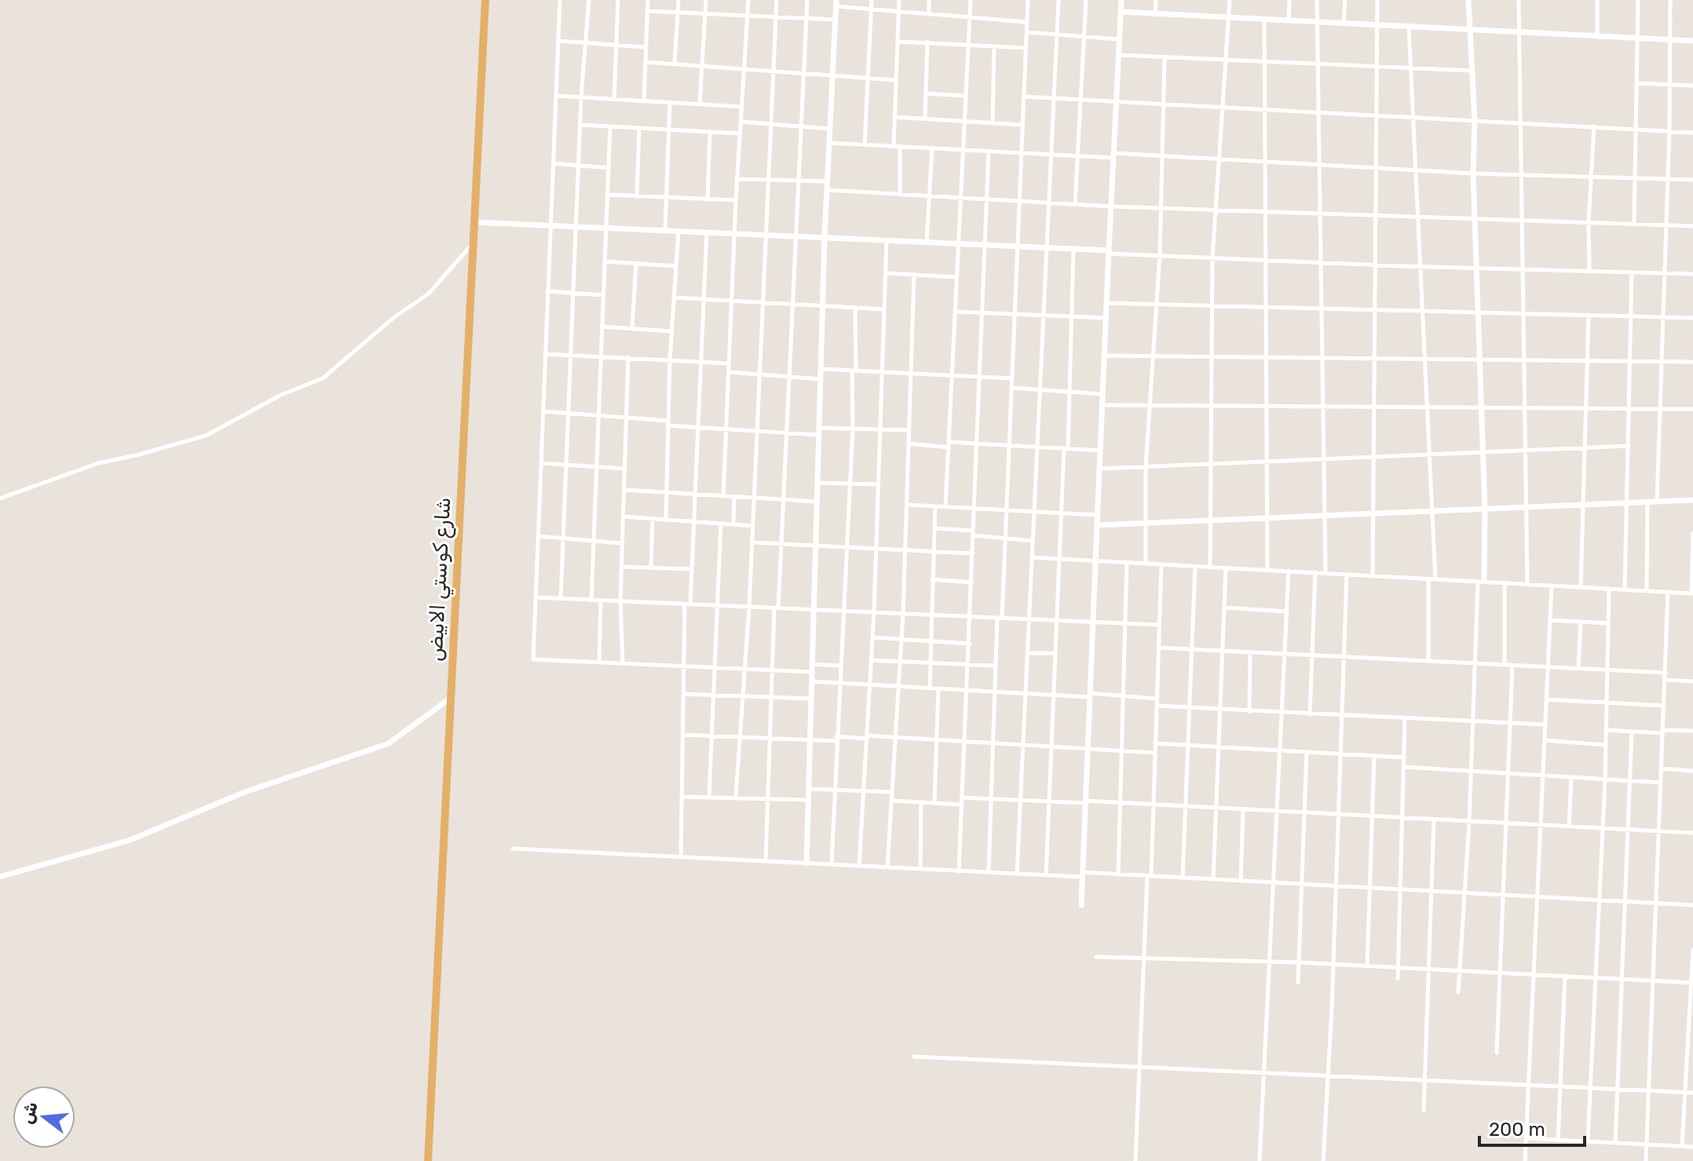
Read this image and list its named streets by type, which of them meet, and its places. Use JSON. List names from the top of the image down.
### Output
{
  "streets": {
    "highway": ["شارع كوستي الابيض"]
  },
  "scale_bar": "200 m",
  "north": "left"
}
